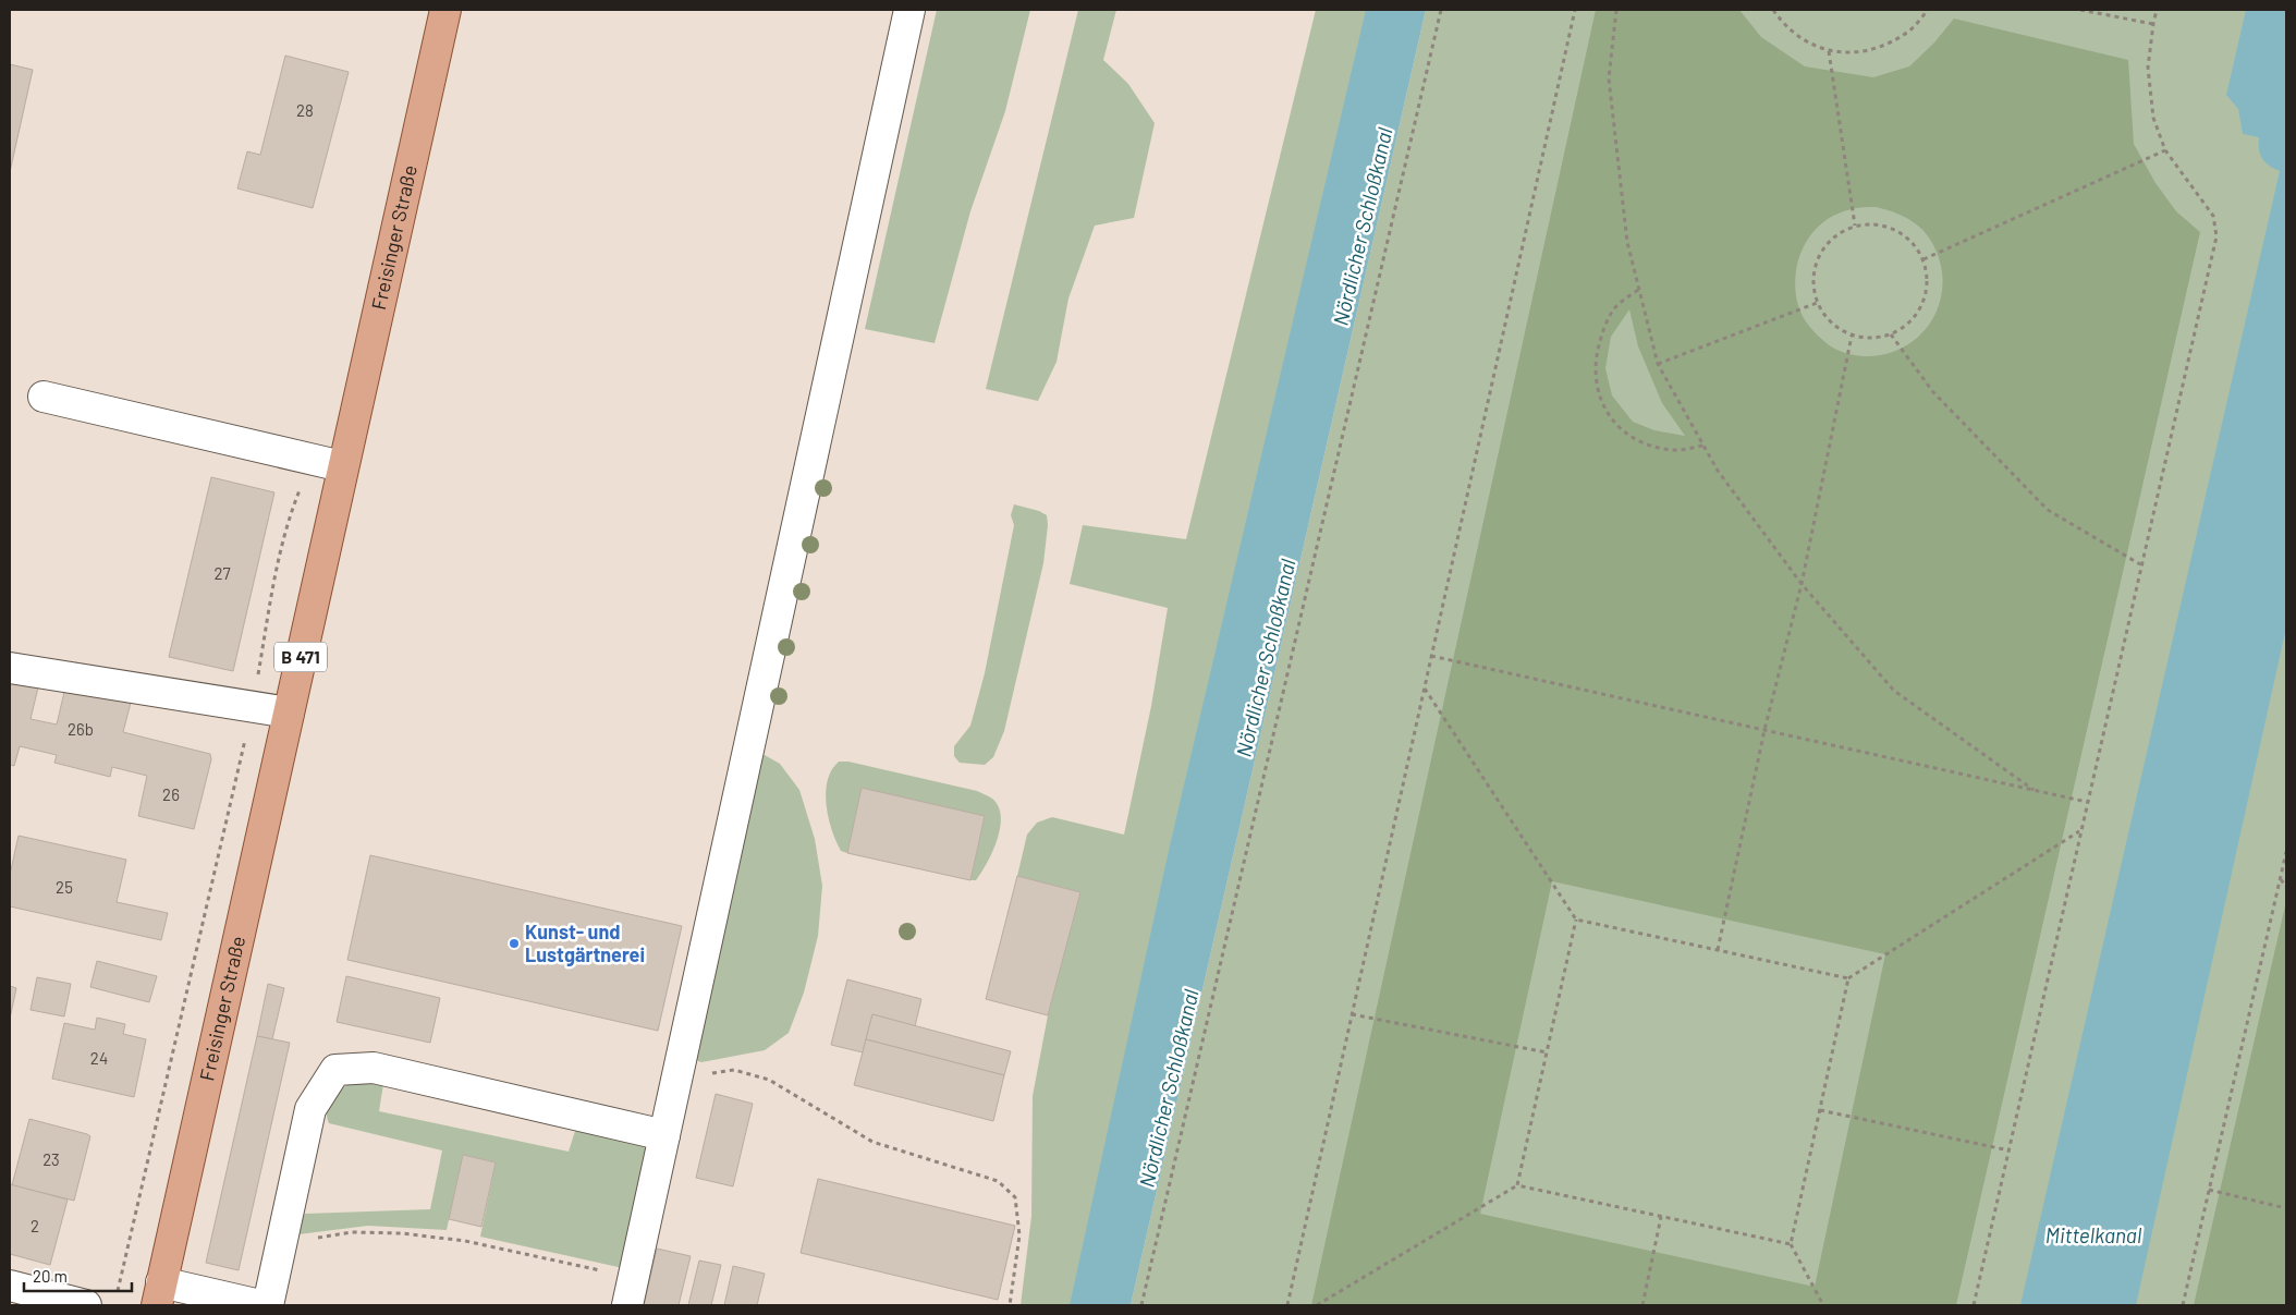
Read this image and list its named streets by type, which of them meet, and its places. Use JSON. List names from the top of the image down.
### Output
{
  "streets": {
    "main road": ["Freisinger Straße", "B 471"]
  },
  "water": ["Nördlicher Schloßkanal", "Mittelkanal"],
  "places": ["Kunst- und Lustgärtnerei"],
  "house_numbers": [
    "28",
    "27",
    "26b",
    "26",
    "25",
    "24",
    "23",
    "2"
  ],
  "scale_bar": "20 m"
}
